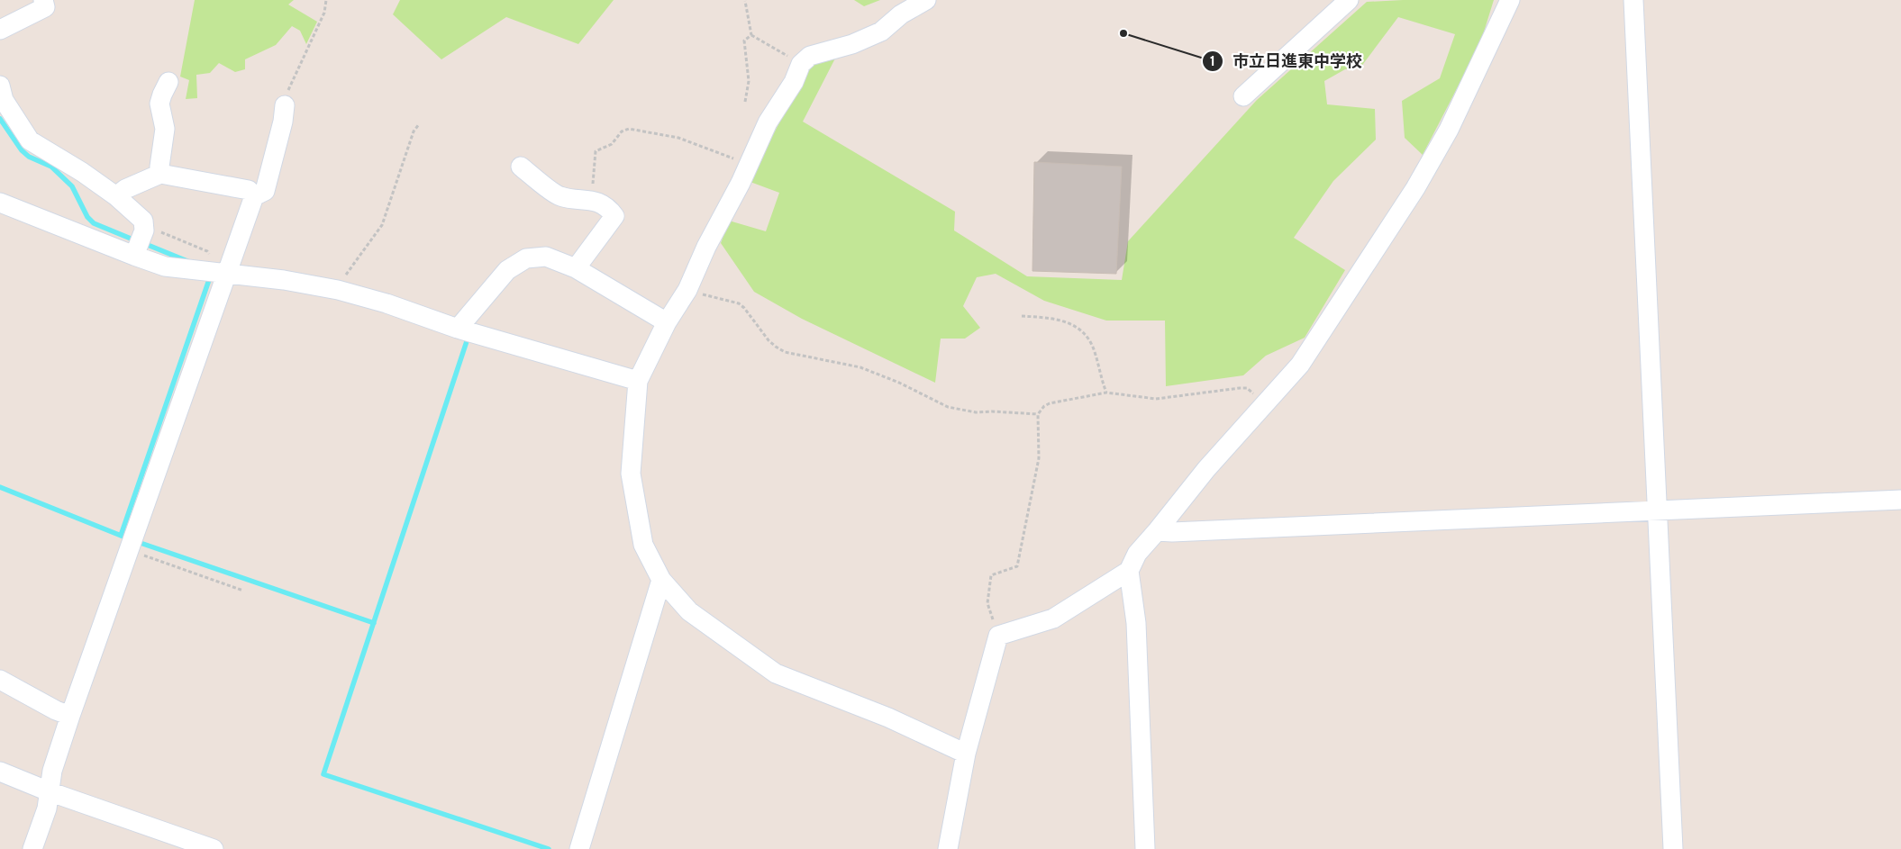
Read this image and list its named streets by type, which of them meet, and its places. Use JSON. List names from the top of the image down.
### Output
{
  "places": ["市立日進東中学校"]
}
